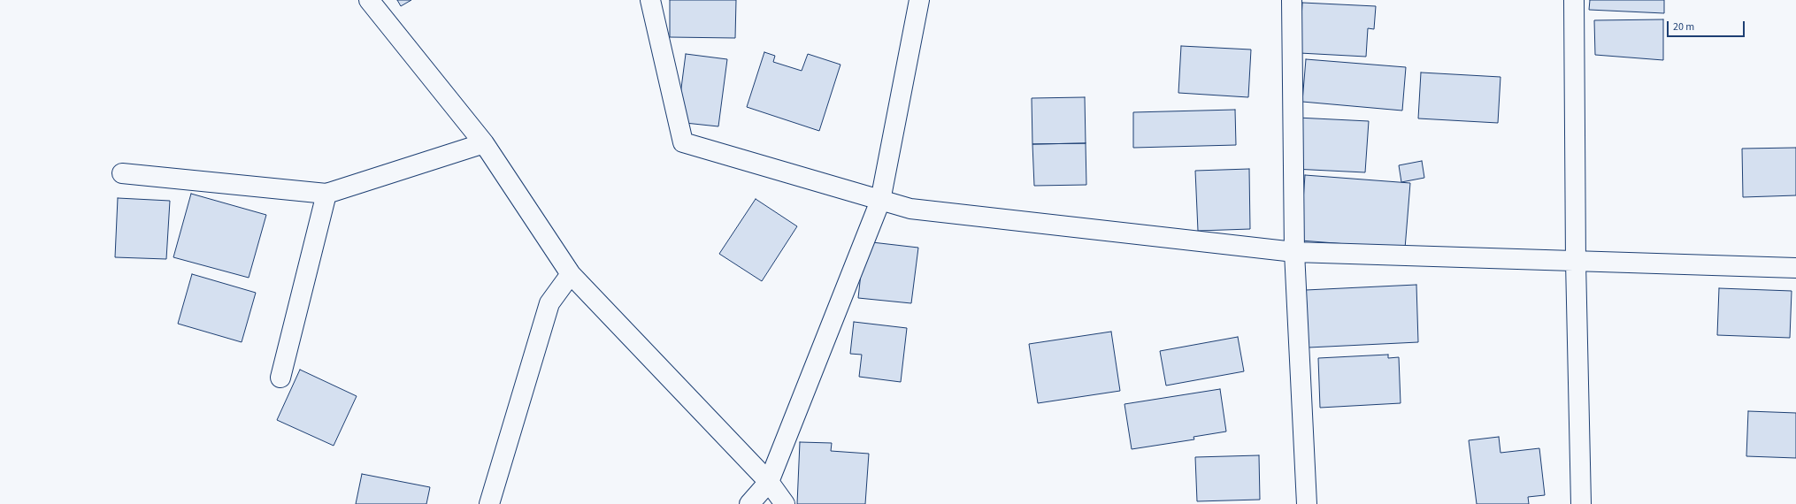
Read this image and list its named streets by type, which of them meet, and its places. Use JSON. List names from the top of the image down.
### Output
{
  "scale_bar": "20 m"
}
